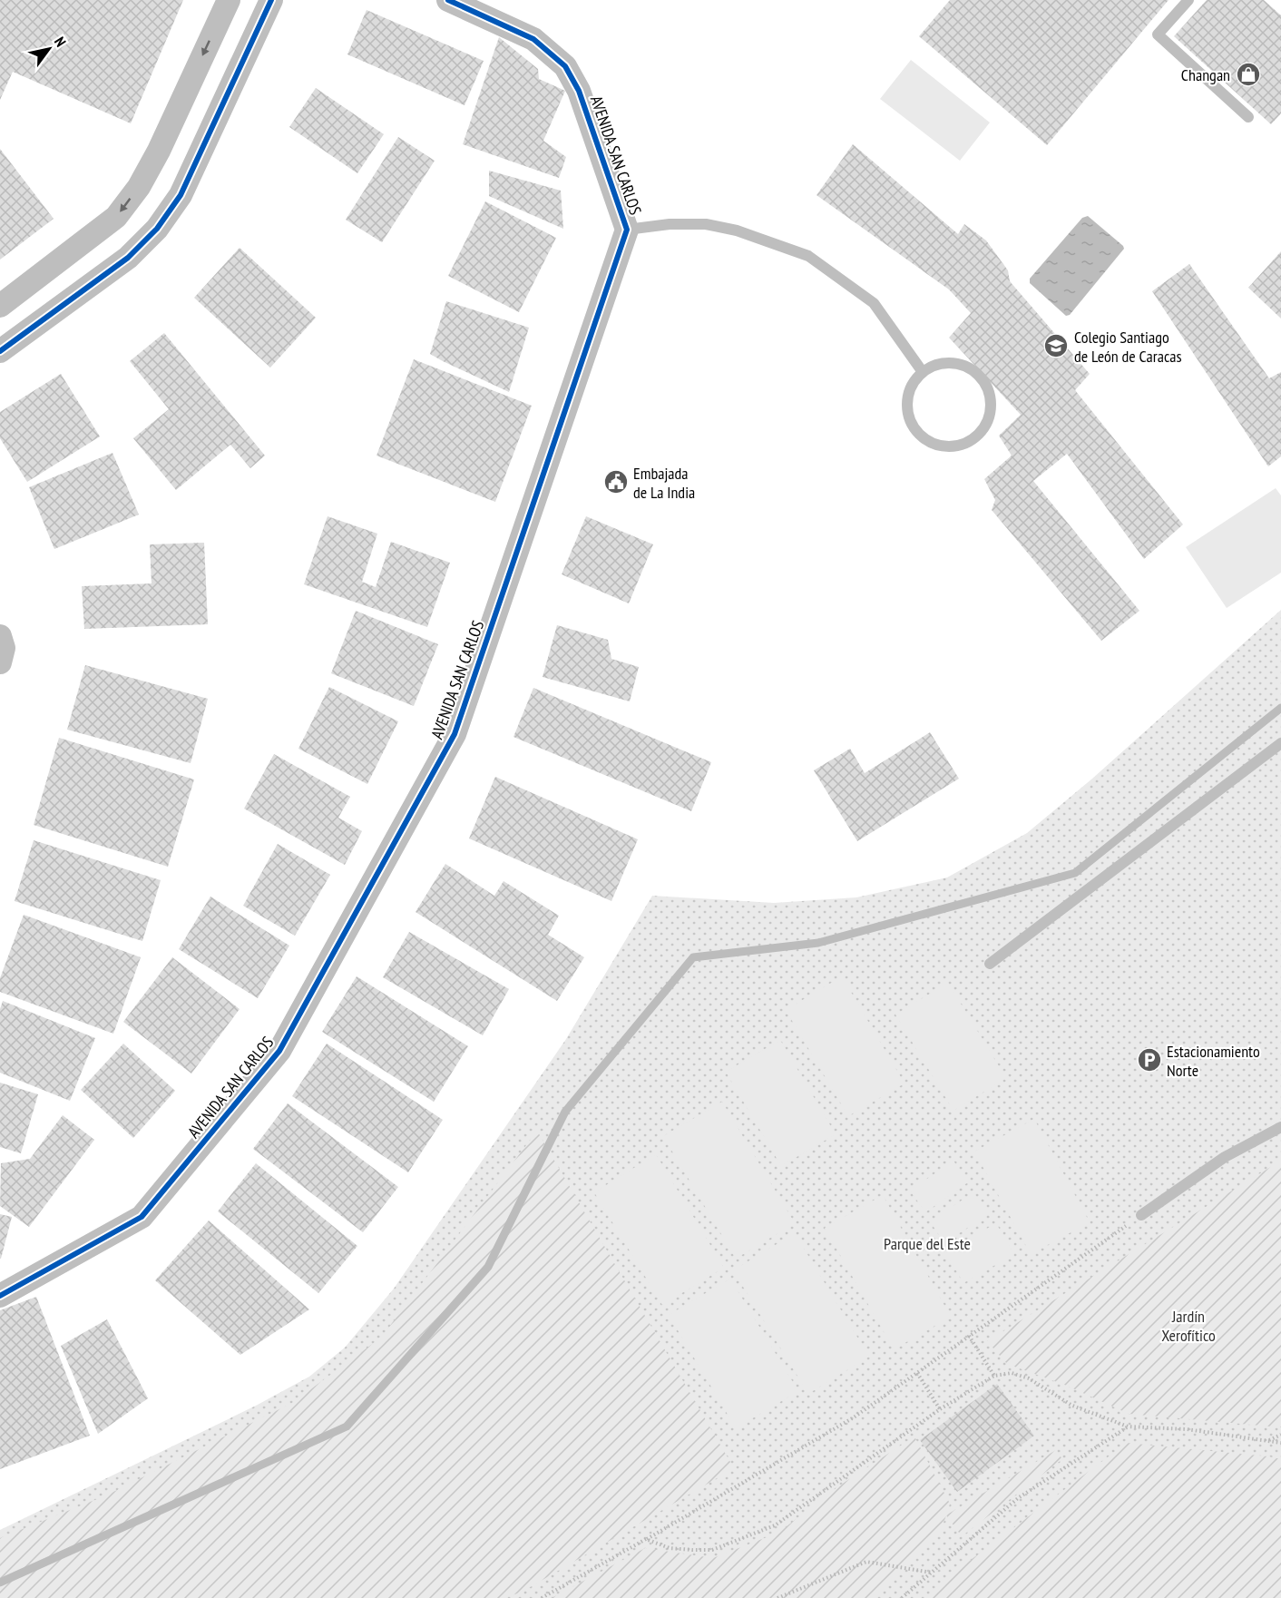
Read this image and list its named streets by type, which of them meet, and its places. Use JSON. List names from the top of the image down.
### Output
{
  "streets": {
    "street": ["AVENIDA SAN CARLOS"]
  },
  "parks": ["Parque del Este", "Jardín Xerofítico"],
  "places": {
    "shop": ["Changan"],
    "school or university": ["Colegio Santiago de León de Caracas"],
    "public building": ["Embajada de La India"],
    "parking": ["Estacionamiento Norte"]
  },
  "north": "top right"
}
